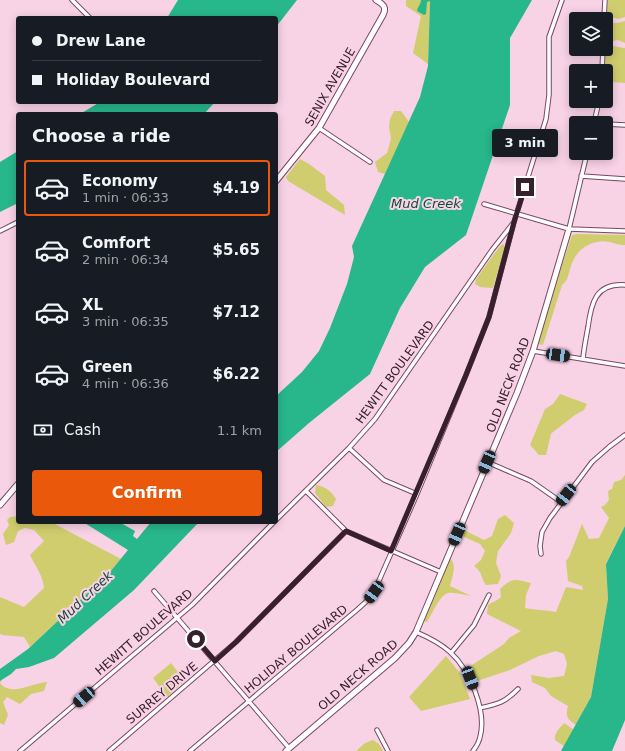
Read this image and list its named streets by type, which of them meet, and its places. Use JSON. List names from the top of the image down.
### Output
{
  "streets": {
    "street": [
      "SENIX AVENUE",
      "HEWITT BOULEVARD",
      "OLD NECK ROAD",
      "HOLIDAY BOULEVARD",
      "SURREY DRIVE"
    ]
  },
  "crossings": [
    ["HEWITT BOULEVARD", "HOLIDAY BOULEVARD"]
  ],
  "water": ["Mud Creek"],
  "page": {
    "map_buttons": ["+", "−"],
    "banner": ["Drew Lane", "Holiday Boulevard"],
    "heading": "Choose a ride",
    "bubble": "3 min",
    "list": [
      {
        "name": "Economy",
        "note": "1 min · 06:33",
        "value": "$4.19"
      },
      {
        "name": "Comfort",
        "note": "2 min · 06:34",
        "value": "$5.65"
      },
      {
        "name": "XL",
        "note": "3 min · 06:35",
        "value": "$7.12"
      },
      {
        "name": "Green",
        "note": "4 min · 06:36",
        "value": "$6.22"
      }
    ],
    "pay": ["Cash", "1.1 km"],
    "buttons": "Confirm"
  }
}
